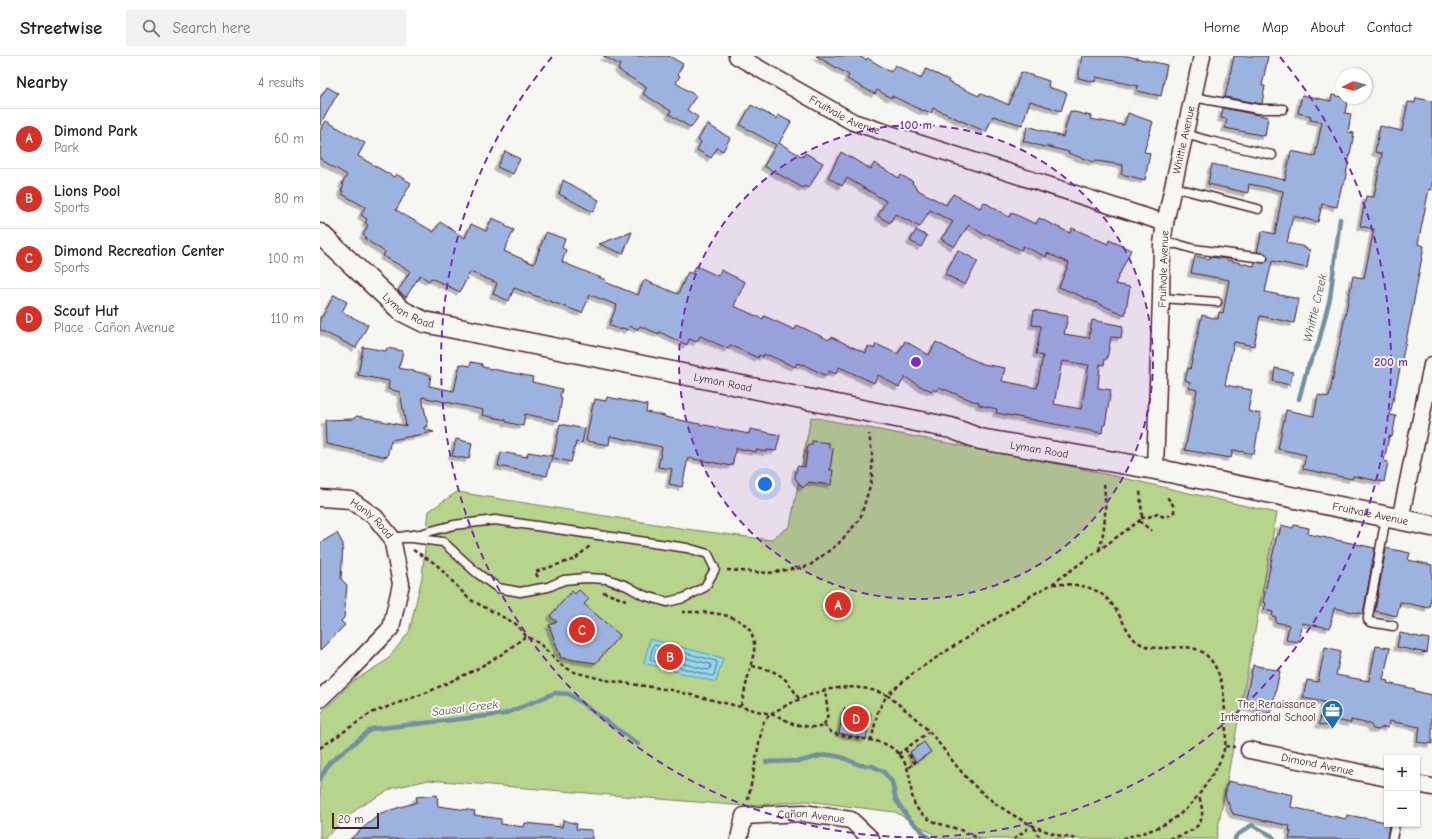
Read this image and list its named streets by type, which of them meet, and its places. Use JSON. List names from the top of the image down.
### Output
{
  "streets": {
    "street": [
      "Fruitvale Avenue",
      "Whittle Avenue",
      "Lyman Road",
      "Hanly Road",
      "Dimond Avenue",
      "Cañon Avenue"
    ]
  },
  "crossings": [
    ["Fruitvale Avenue", "Whittle Avenue"],
    ["Fruitvale Avenue", "Lyman Road"]
  ],
  "water": ["Whittle Creek", "Sausal Creek"],
  "places": {
    "office": ["The Renaissance International School"]
  },
  "scale_bar": "20 m",
  "north": "left",
  "page": {
    "header": "Streetwise",
    "search": "Search here",
    "nav": [
      "Home",
      "Map",
      "About",
      "Contact"
    ],
    "heading": ["Nearby", "4 results"],
    "list": [
      {
        "mark": "A",
        "name": "Dimond Park",
        "note": "Park",
        "value": "60 m"
      },
      {
        "mark": "B",
        "name": "Lions Pool",
        "note": "Sports",
        "value": "80 m"
      },
      {
        "mark": "C",
        "name": "Dimond Recreation Center",
        "note": "Sports",
        "value": "100 m"
      },
      {
        "mark": "D",
        "name": "Scout Hut",
        "note": "Place · Cañon Avenue",
        "value": "110 m"
      }
    ],
    "pins": [
      "A",
      "C",
      "B",
      "D"
    ],
    "map_buttons": ["+", "−"],
    "scale": "20 m"
  },
  "rings": ["100 m", "200 m"]
}
